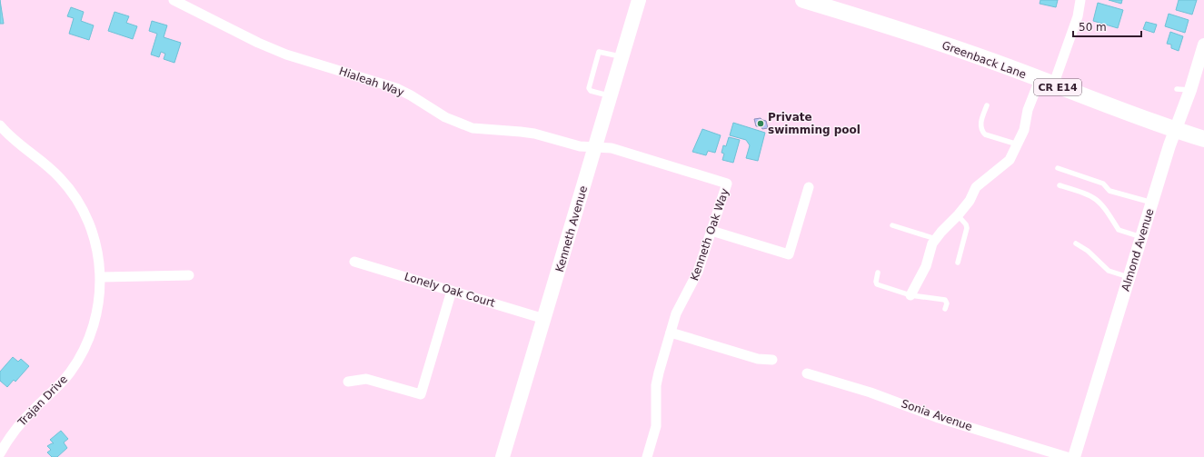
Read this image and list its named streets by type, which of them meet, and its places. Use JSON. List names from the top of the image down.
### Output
{
  "streets": {
    "main road": ["Greenback Lane", "CR E14", "Kenneth Avenue"],
    "street": [
      "Hialeah Way",
      "Kenneth Oak Way",
      "Almond Avenue",
      "Lonely Oak Court",
      "Trajan Drive",
      "Sonia Avenue"
    ]
  },
  "crossings": [
    ["Greenback Lane", "Almond Avenue"],
    ["Hialeah Way", "Kenneth Avenue"],
    ["Hialeah Way", "Kenneth Oak Way"],
    ["Kenneth Avenue", "Kenneth Oak Way"],
    ["Kenneth Avenue", "Lonely Oak Court"]
  ],
  "places": ["Private swimming pool"],
  "scale_bar": "50 m"
}
